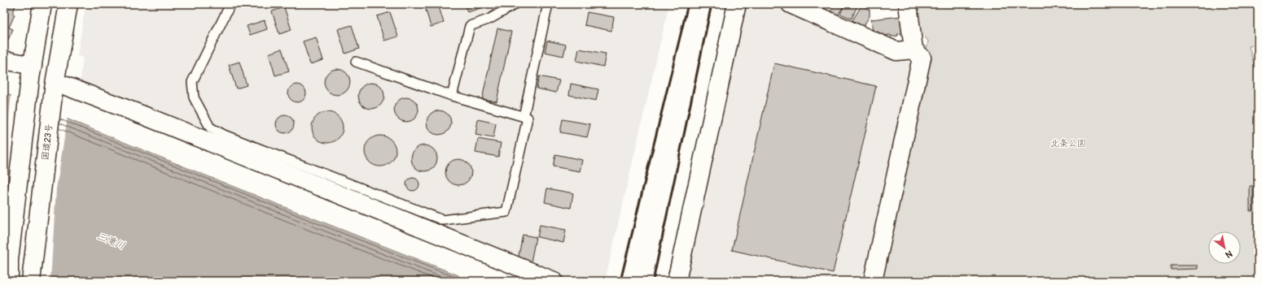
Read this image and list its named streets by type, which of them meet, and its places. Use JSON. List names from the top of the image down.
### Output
{
  "streets": {
    "main road": ["国道23号"]
  },
  "water": ["三滝川"],
  "parks": ["北条公園"],
  "north": "bottom right"
}
